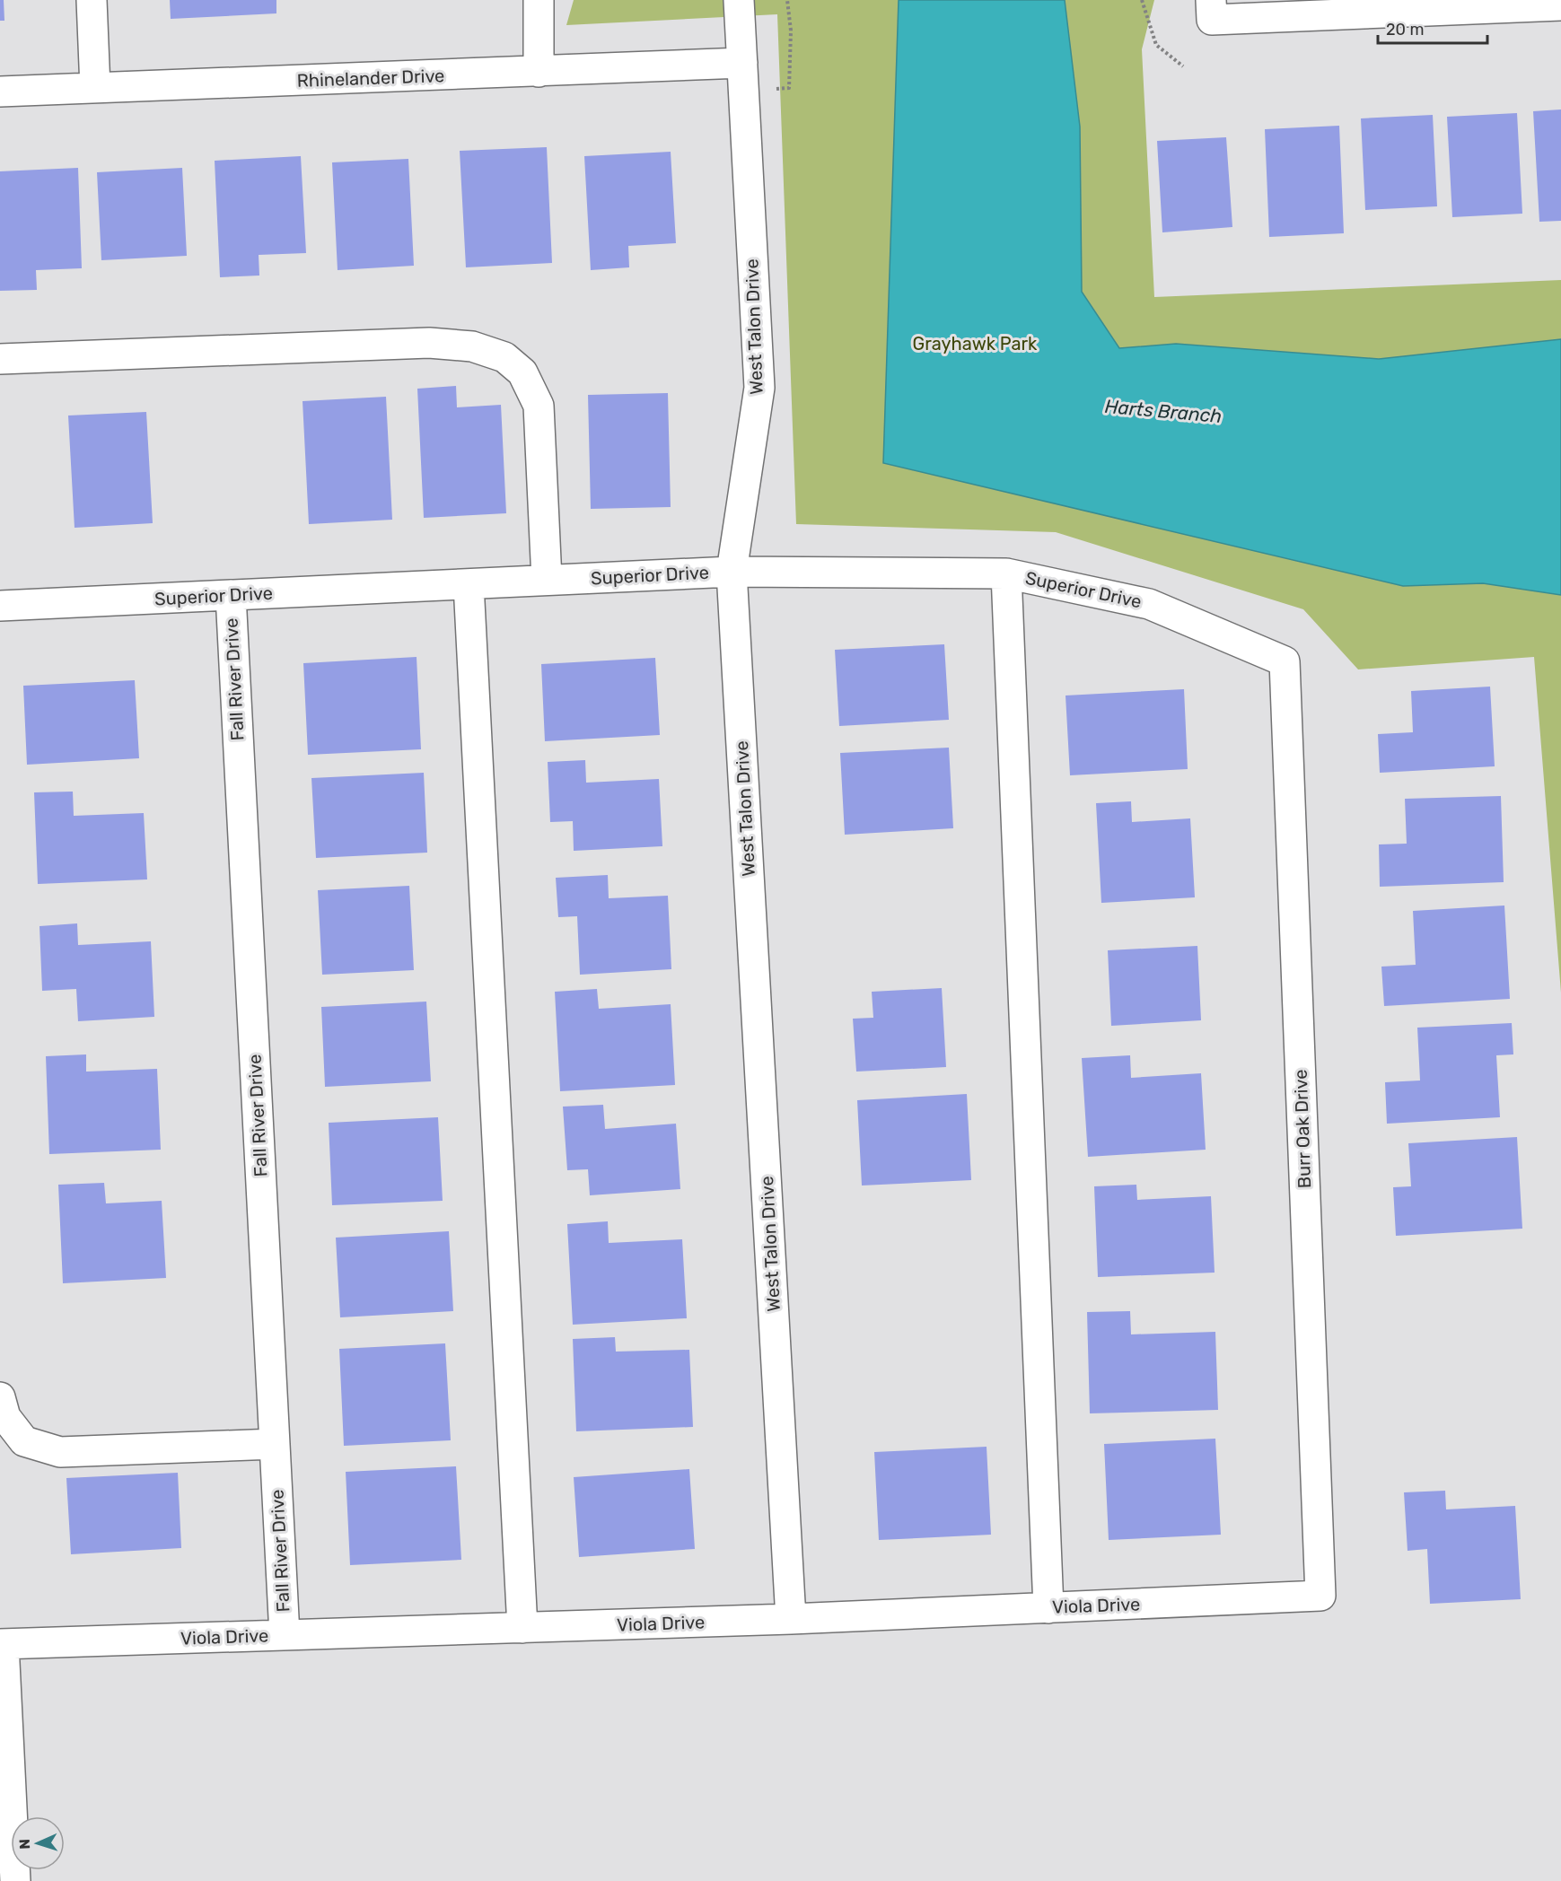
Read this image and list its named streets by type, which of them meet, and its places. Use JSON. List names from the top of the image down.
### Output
{
  "streets": {
    "street": [
      "Rhinelander Drive",
      "West Talon Drive",
      "Superior Drive",
      "Fall River Drive",
      "Burr Oak Drive",
      "Viola Drive"
    ]
  },
  "crossings": [
    ["Rhinelander Drive", "West Talon Drive"],
    ["West Talon Drive", "Superior Drive"],
    ["West Talon Drive", "Viola Drive"],
    ["Superior Drive", "Fall River Drive"],
    ["Superior Drive", "Burr Oak Drive"],
    ["Fall River Drive", "Viola Drive"],
    ["Burr Oak Drive", "Viola Drive"]
  ],
  "water": ["Harts Branch"],
  "parks": ["Grayhawk Park"],
  "scale_bar": "20 m",
  "north": "left"
}
